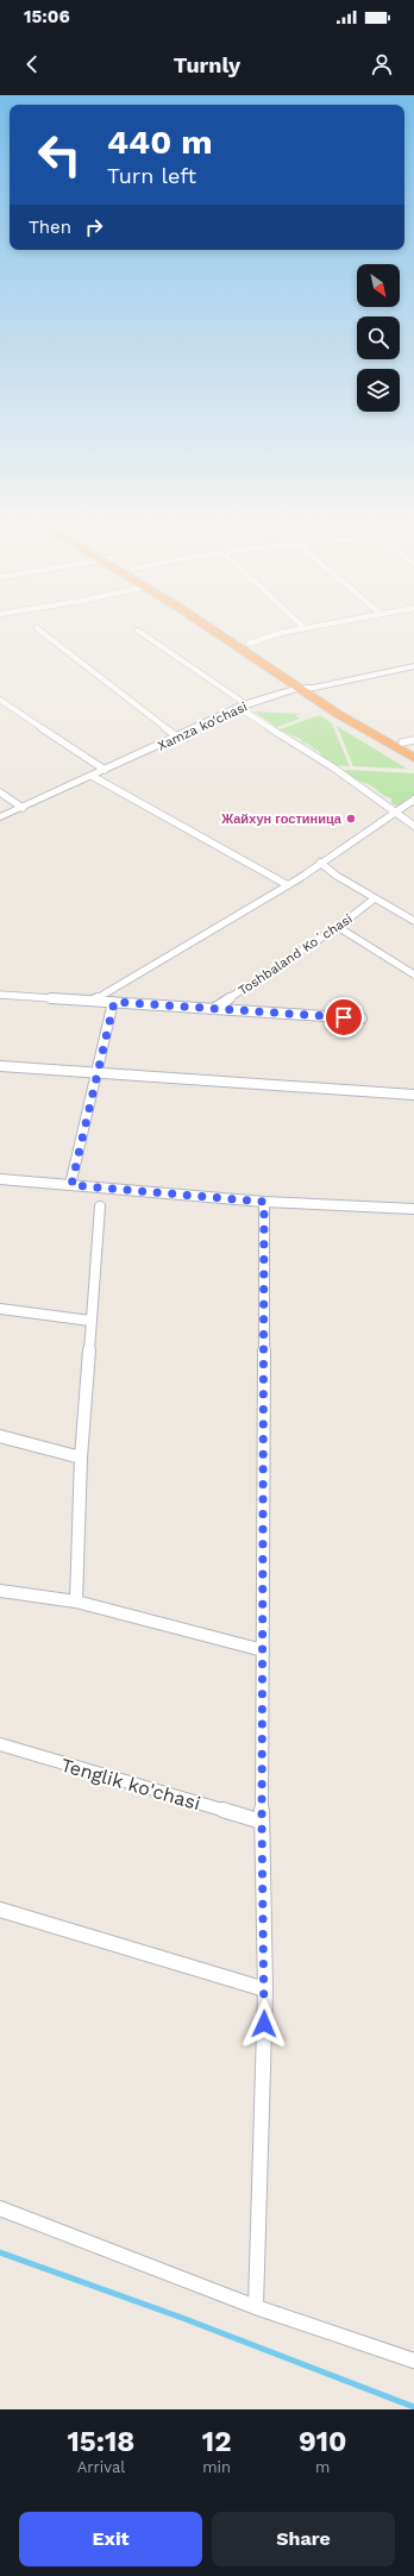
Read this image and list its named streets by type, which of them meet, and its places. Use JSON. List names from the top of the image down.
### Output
{
  "streets": {
    "street": ["Xamza ko'chasi", "Toshbaland Koʻchasi", "Tenglik ko'chasi"]
  },
  "places": ["Жайхун гостиница"],
  "north": "bottom right",
  "page": {
    "status": "15:06",
    "header": "Turnly",
    "turn": ["440 m", "Turn left"],
    "then": "Then",
    "eta": [
      "15:18",
      "Arrival",
      "12",
      "min",
      "910",
      "m"
    ],
    "buttons": ["Exit", "Share"]
  }
}
